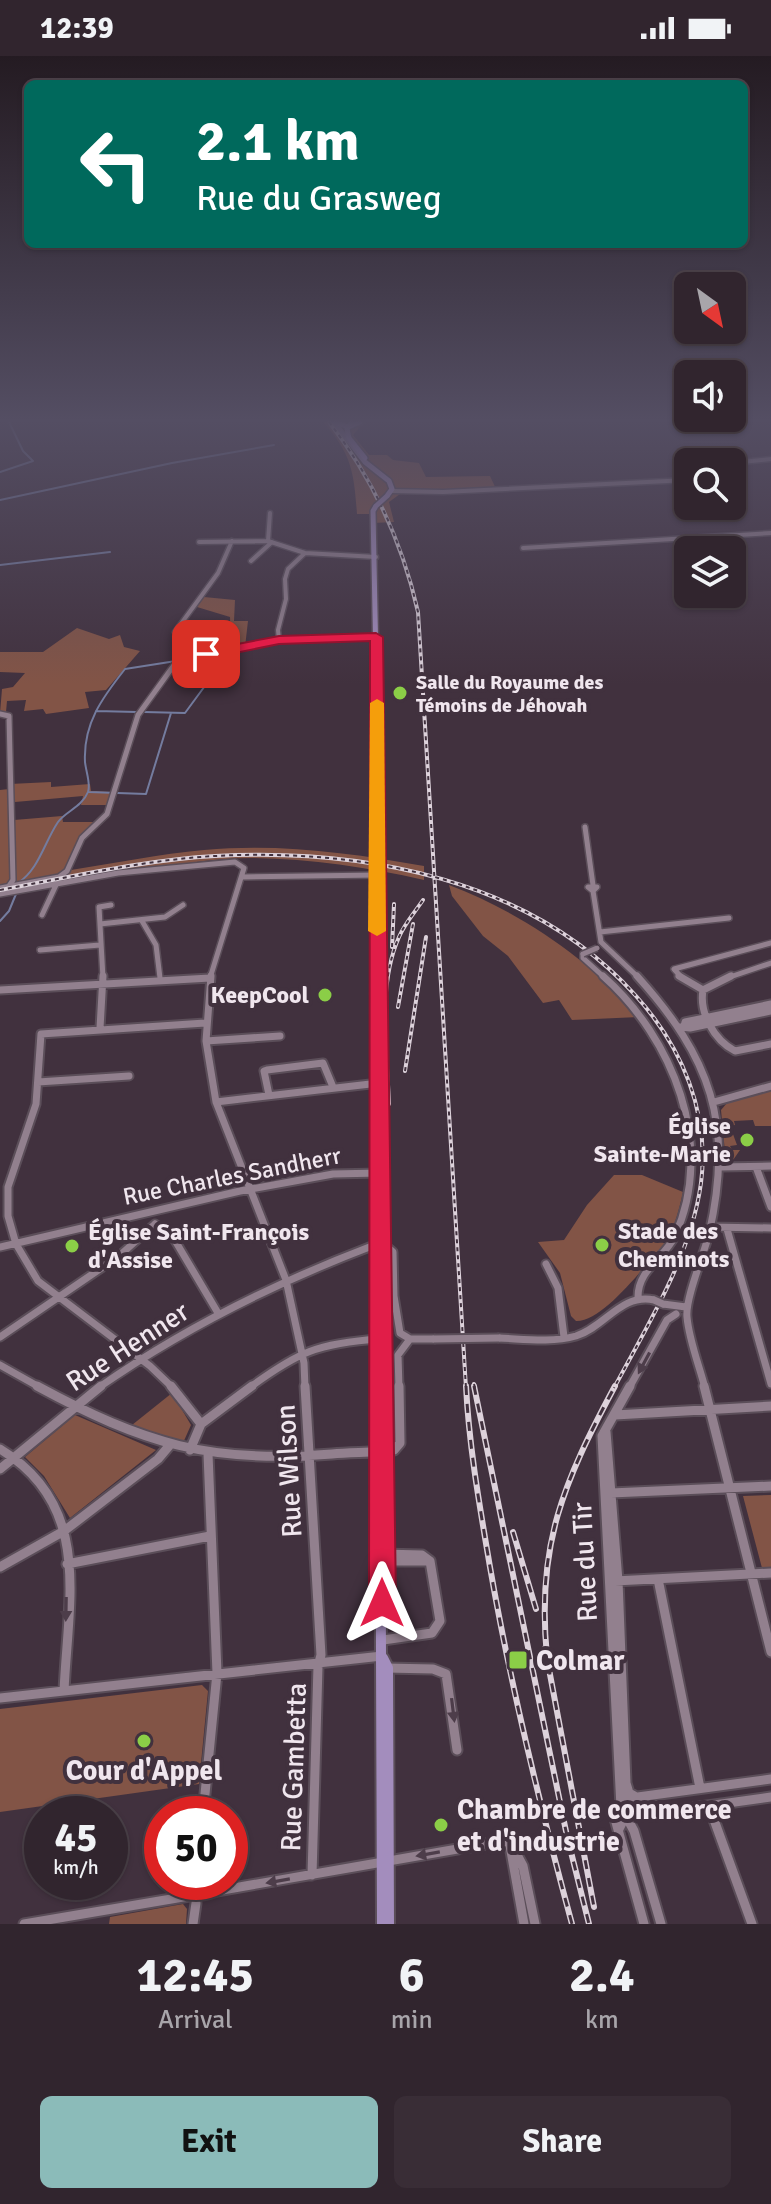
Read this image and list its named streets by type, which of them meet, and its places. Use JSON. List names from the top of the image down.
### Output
{
  "streets": {
    "street": [
      "Rue Charles Sandherr",
      "Rue Henner",
      "Rue Wilson",
      "Rue du Tir",
      "Rue Gambetta"
    ]
  },
  "crossings": [
    ["Rue Charles Sandherr", "Rue Wilson"],
    ["Rue Henner", "Rue Wilson"],
    ["Rue Wilson", "Rue Gambetta"]
  ],
  "places": {
    "other": [
      "Salle du Royaume des Témoins de Jéhovah",
      "KeepCool",
      "Église Sainte-Marie",
      "Stade des Cheminots",
      "Église Saint-François d'Assise",
      "Cour d'Appel",
      "Chambre de commerce et d'industrie"
    ],
    "transit": ["Colmar"]
  },
  "north": "bottom right",
  "page": {
    "status": "12:39",
    "turn": ["2.1 km", "Rue du Grasweg"],
    "speed": "45 km/h",
    "limit": "50",
    "eta": [
      "12:45",
      "Arrival",
      "6",
      "min",
      "2.4",
      "km"
    ],
    "buttons": ["Exit", "Share"]
  }
}
